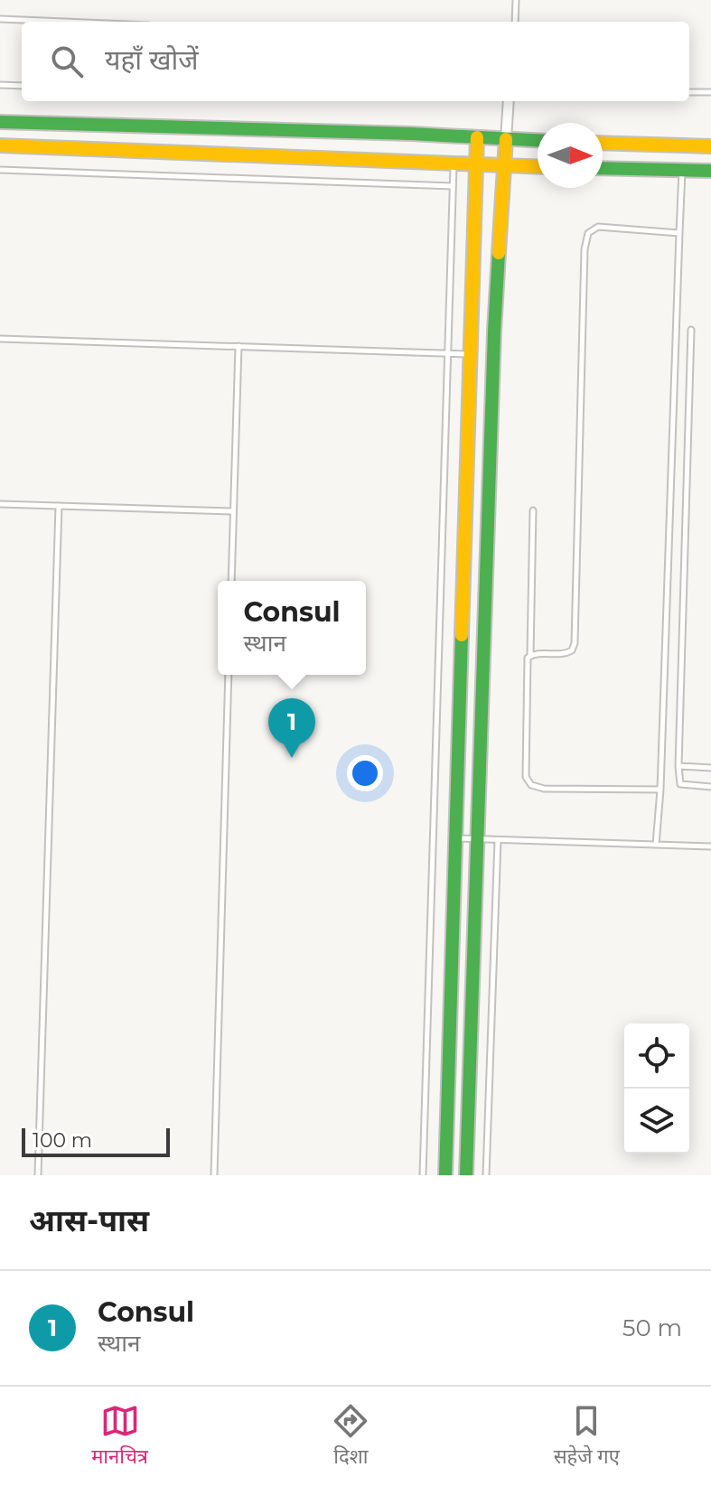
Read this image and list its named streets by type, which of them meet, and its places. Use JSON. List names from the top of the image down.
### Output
{
  "scale_bar": "100 m",
  "north": "right",
  "page": {
    "search": "यहाँ खोजें",
    "popup": ["Consul", "स्थान"],
    "pins": "1",
    "scale": "100 m",
    "heading": "आस-पास",
    "list": [
      {
        "mark": "1",
        "name": "Consul",
        "note": "स्थान",
        "value": "50 m"
      }
    ],
    "nav": ["मानचित्र", "दिशा", "सहेजे गए"]
  }
}
